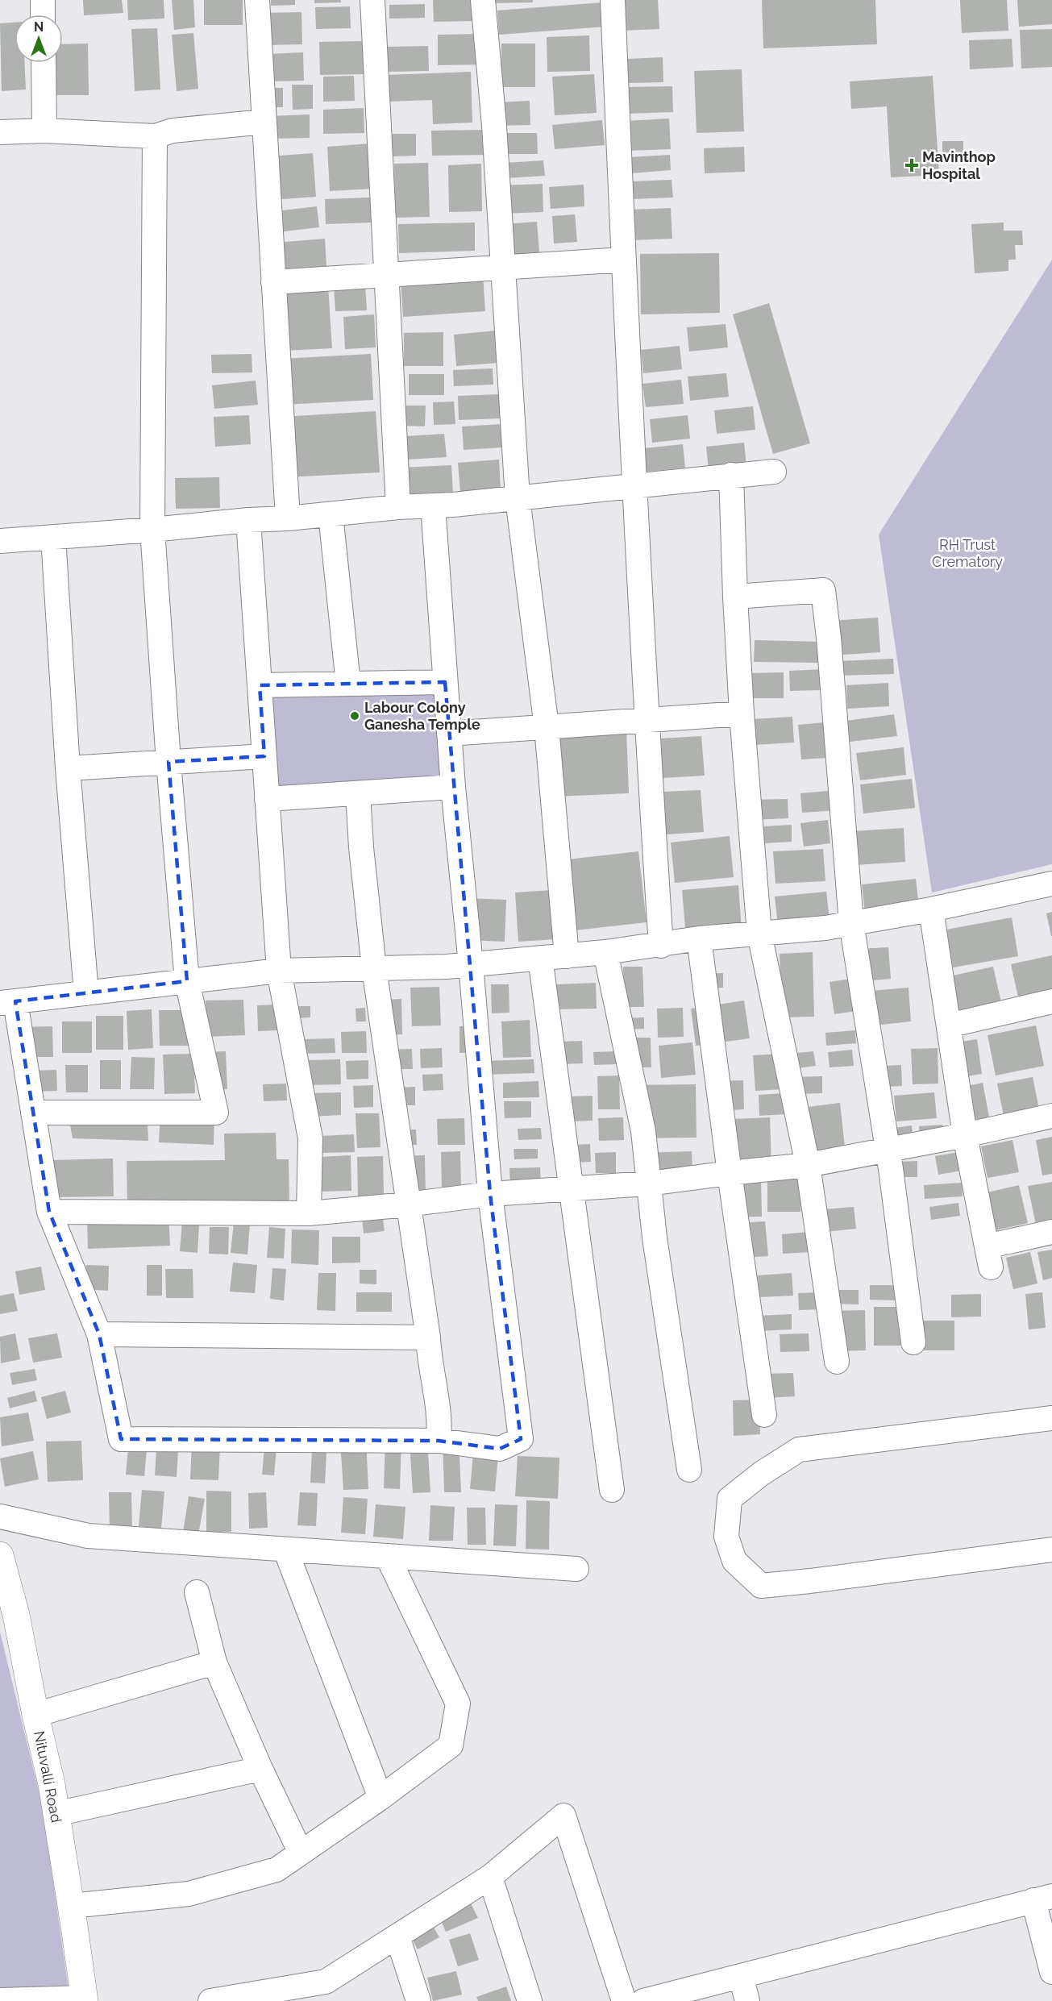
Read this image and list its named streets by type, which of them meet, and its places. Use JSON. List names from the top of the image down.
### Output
{
  "streets": {
    "street": ["Nituvalli Road"]
  },
  "parks": ["RH Trust Crematory"],
  "places": {
    "health": ["Mavinthop Hospital"],
    "other": ["Labour Colony Ganesha Temple"]
  },
  "north": "top"
}
